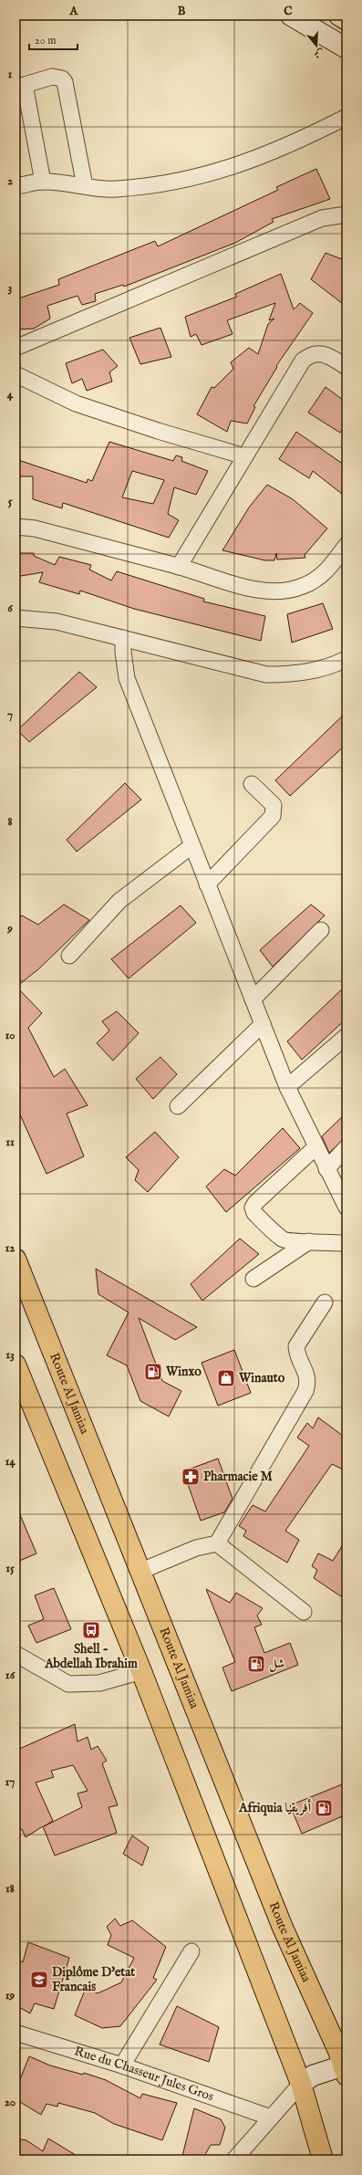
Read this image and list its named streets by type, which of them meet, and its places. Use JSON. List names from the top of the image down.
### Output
{
  "streets": {
    "main road": ["Route Al Jamiaa"],
    "street": ["Rue du Chasseur Jules Gros"]
  },
  "places": {
    "fuel station": ["Winxo", "شل", "Afriquia أفريقيا"],
    "shop": ["Winauto"],
    "pharmacy": ["Pharmacie M"],
    "bus stop": ["Shell - Abdellah Ibrahim"],
    "school or university": ["Diplôme D'etat Francais"]
  },
  "scale_bar": "20 m",
  "north": "bottom",
  "grid": {
    "columns": ["A", "B", "C"],
    "rows": [
      "1",
      "2",
      "3",
      "4",
      "5",
      "6",
      "7",
      "8",
      "9",
      "10",
      "11",
      "12",
      "13",
      "14",
      "15",
      "16",
      "17",
      "18",
      "19",
      "20"
    ]
  }
}
